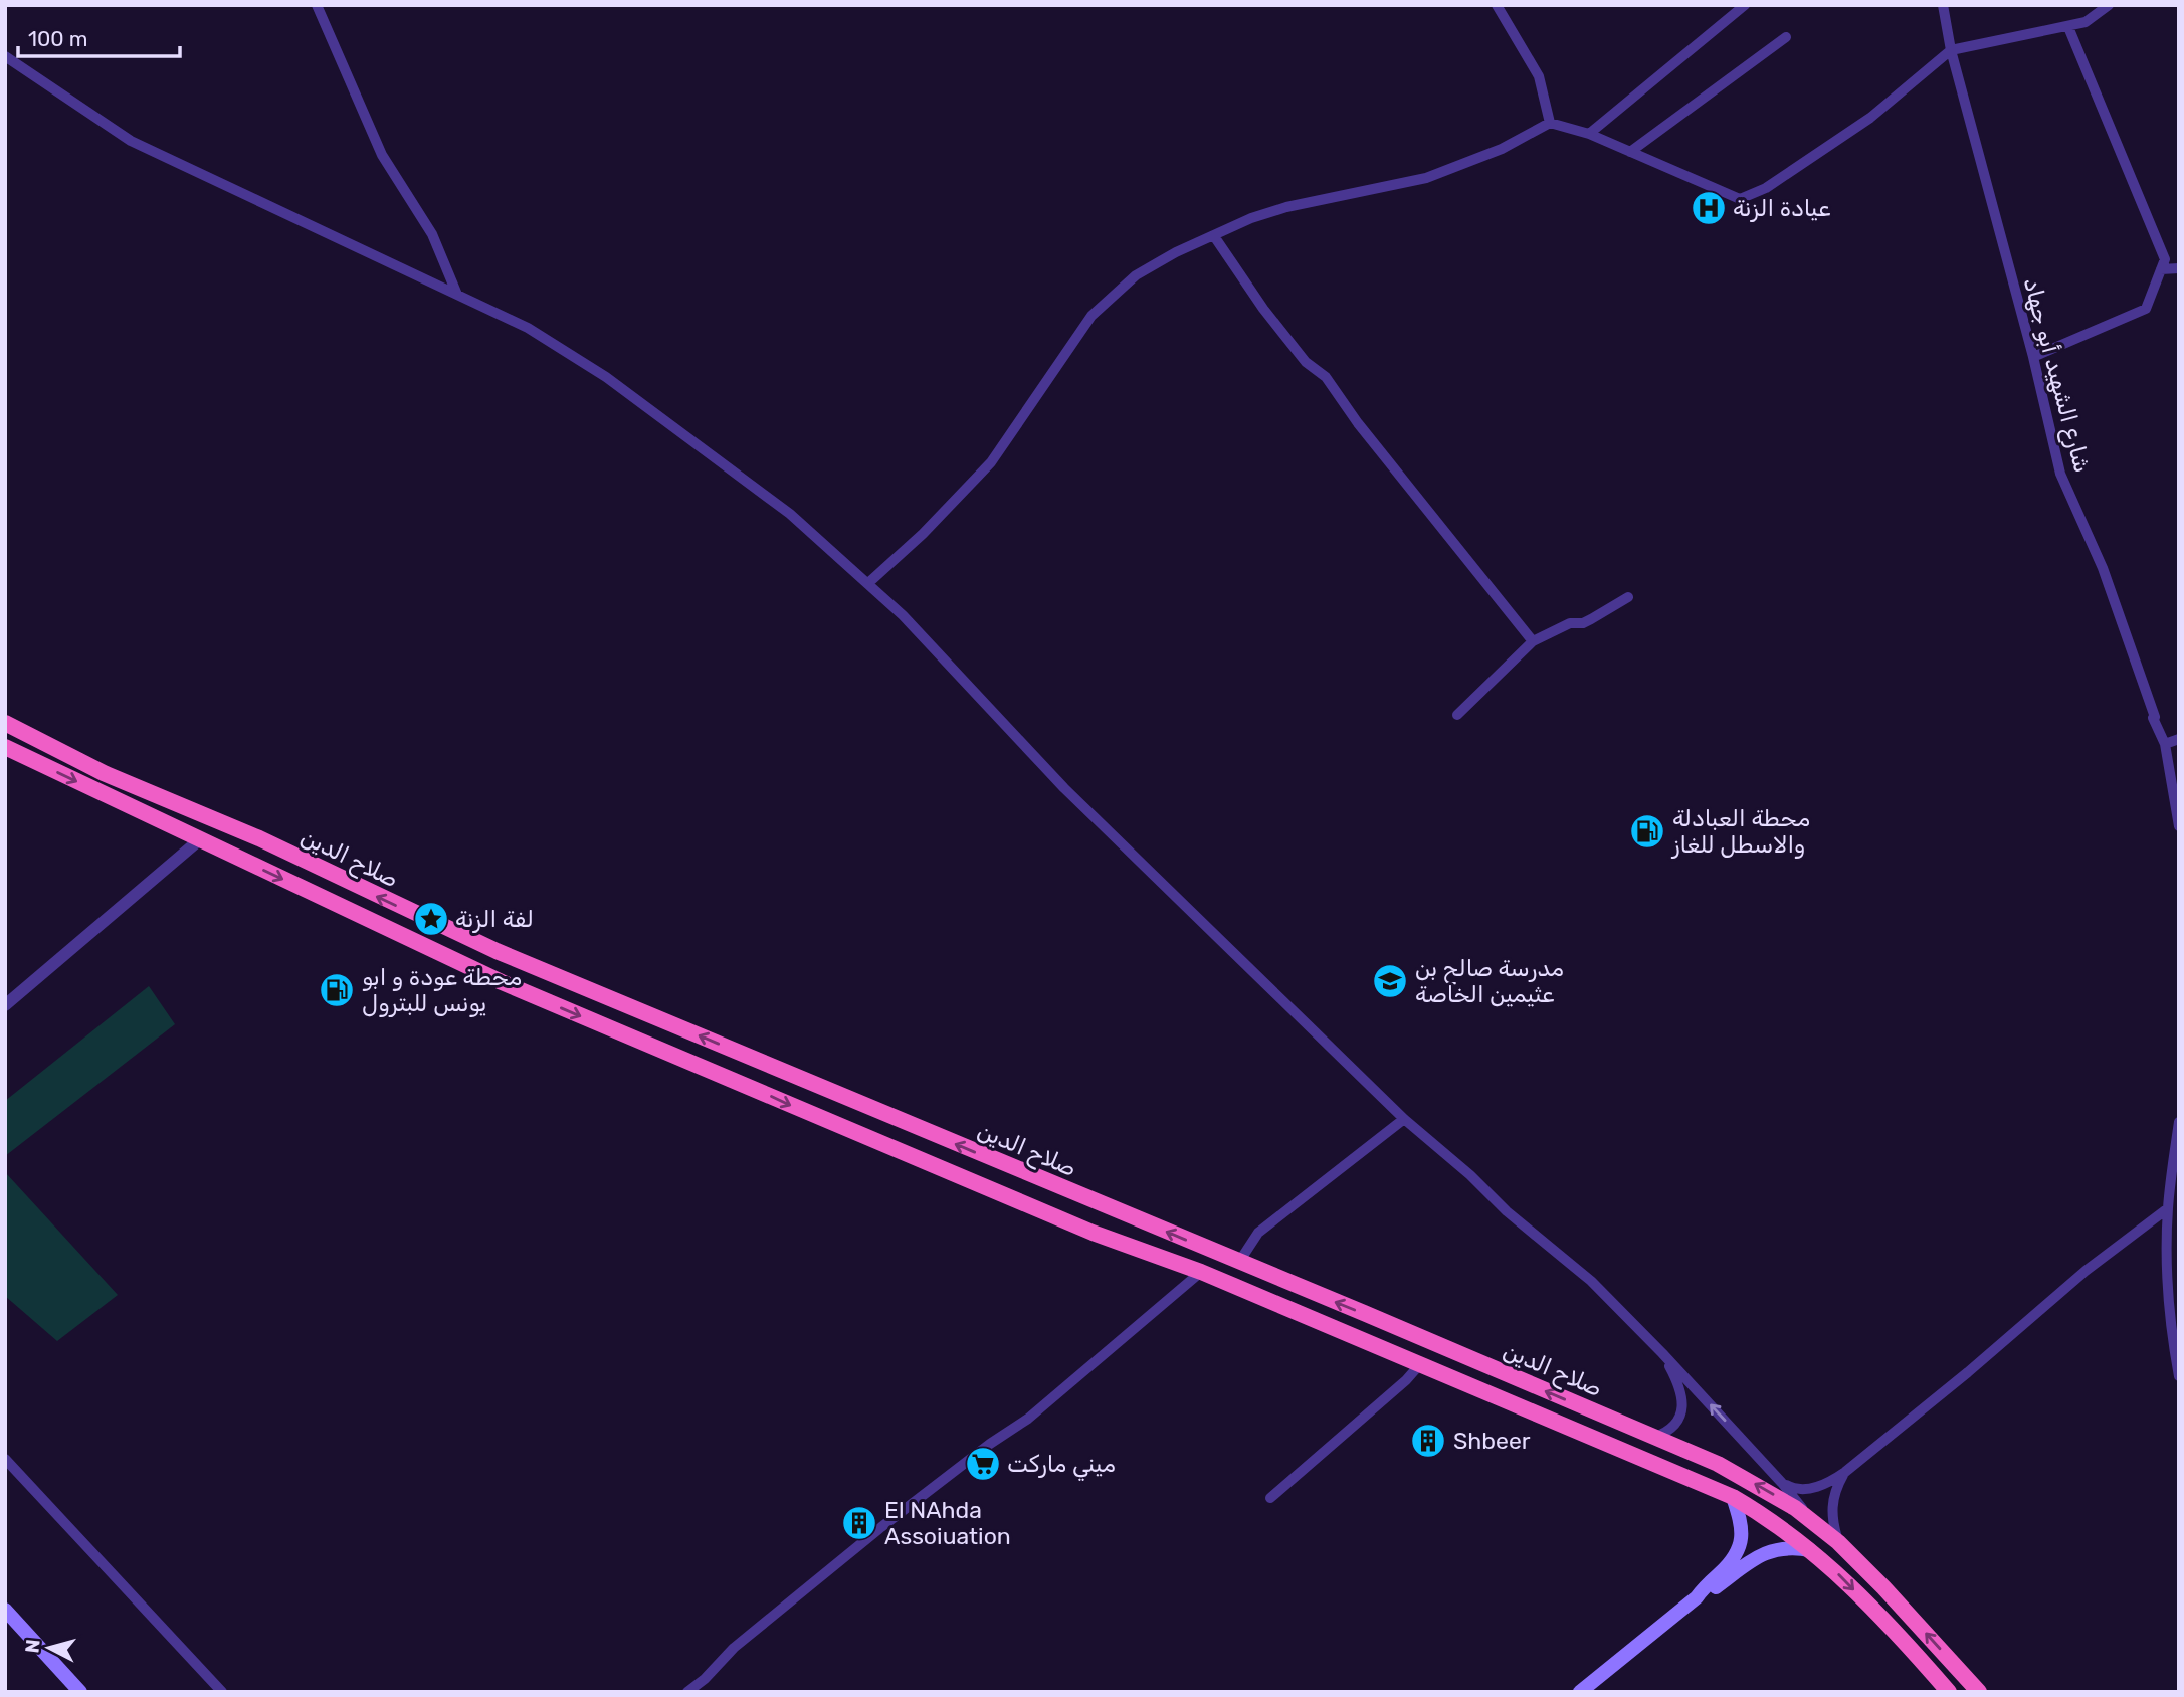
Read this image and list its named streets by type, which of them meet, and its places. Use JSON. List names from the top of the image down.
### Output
{
  "streets": {
    "highway": ["صلاح الدين"],
    "street": ["شارع الشهيد أبو جهاد"]
  },
  "places": {
    "hospital": ["عيادة الزنة"],
    "fuel station": ["محطة العبادلة والاسطل للغاز", "محطة عودة و ابو يونس للبترول"],
    "place": ["لفة الزنة"],
    "school or university": ["مدرسة صالح بن عثيمين الخاصة"],
    "building": ["Shbeer", "El NAhda Assoiuation"],
    "supermarket": ["ميني ماركت"]
  },
  "scale_bar": "100 m",
  "north": "left"
}
